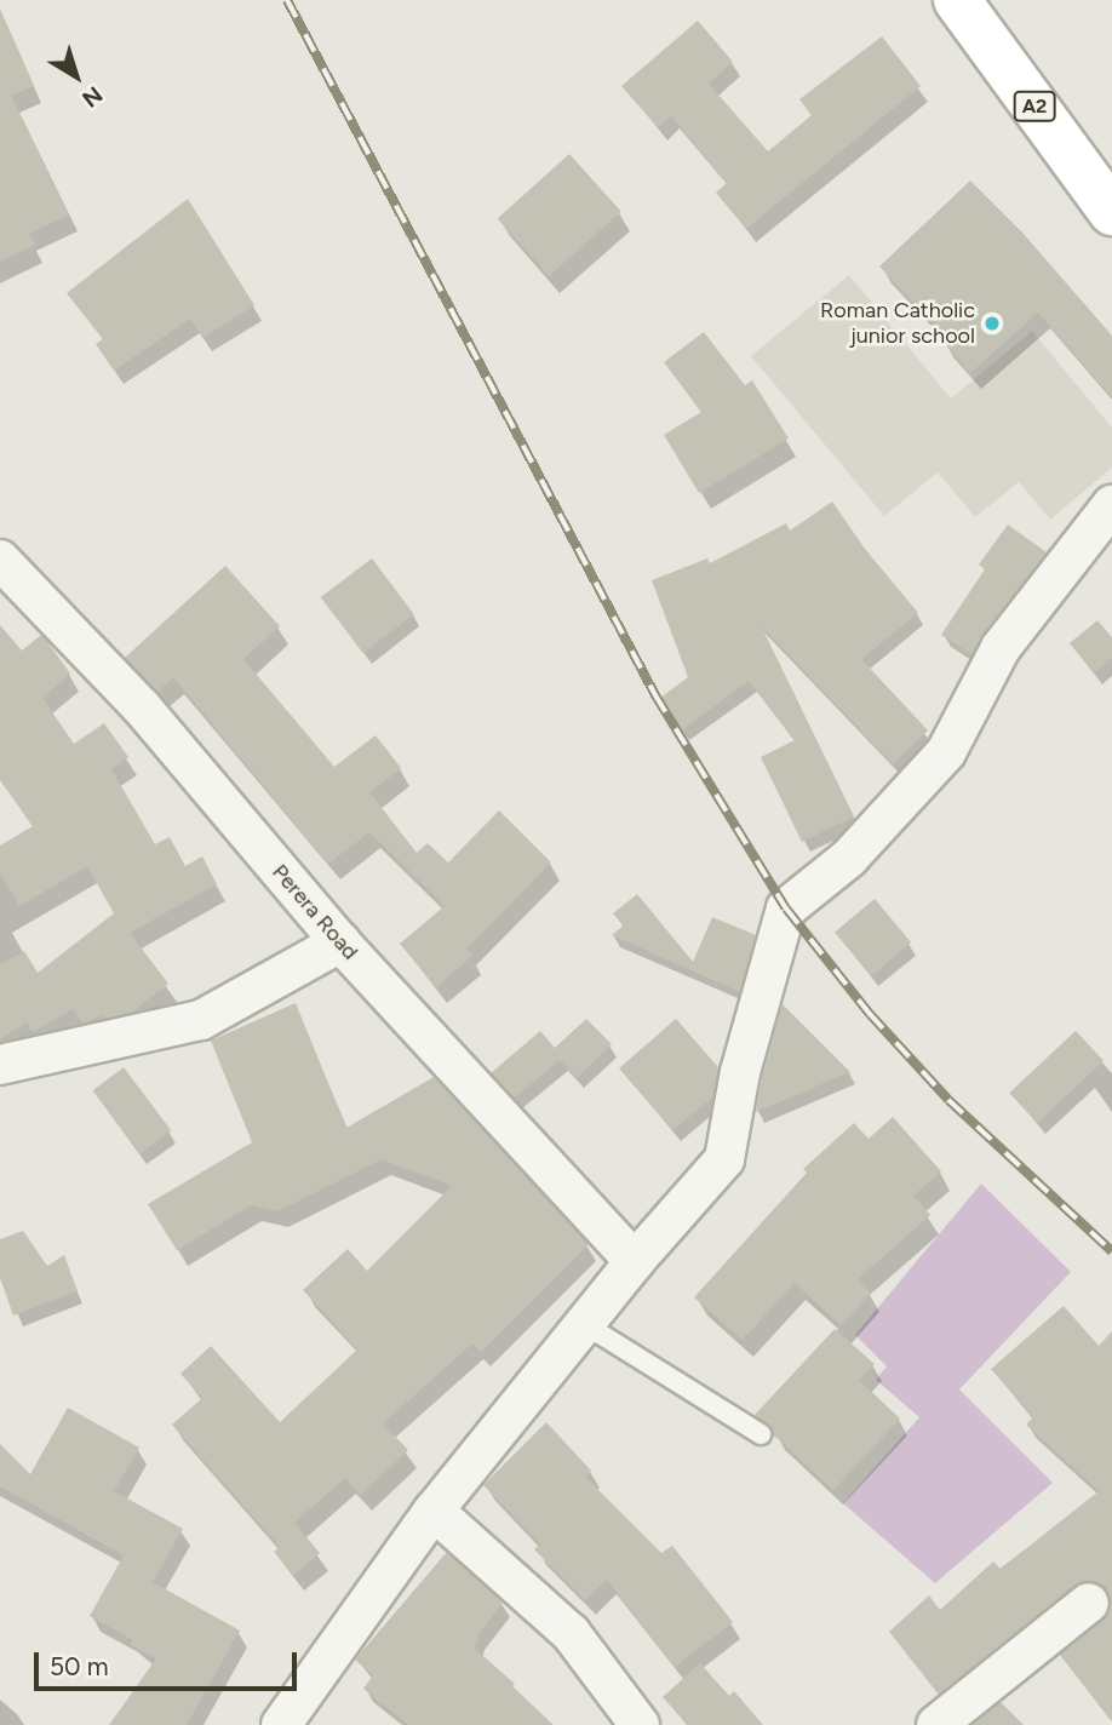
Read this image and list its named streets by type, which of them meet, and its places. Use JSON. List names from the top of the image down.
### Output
{
  "streets": {
    "highway": ["A2"],
    "street": ["Perera Road"]
  },
  "places": ["Roman Catholic junior school"],
  "scale_bar": "50 m",
  "north": "bottom right"
}
